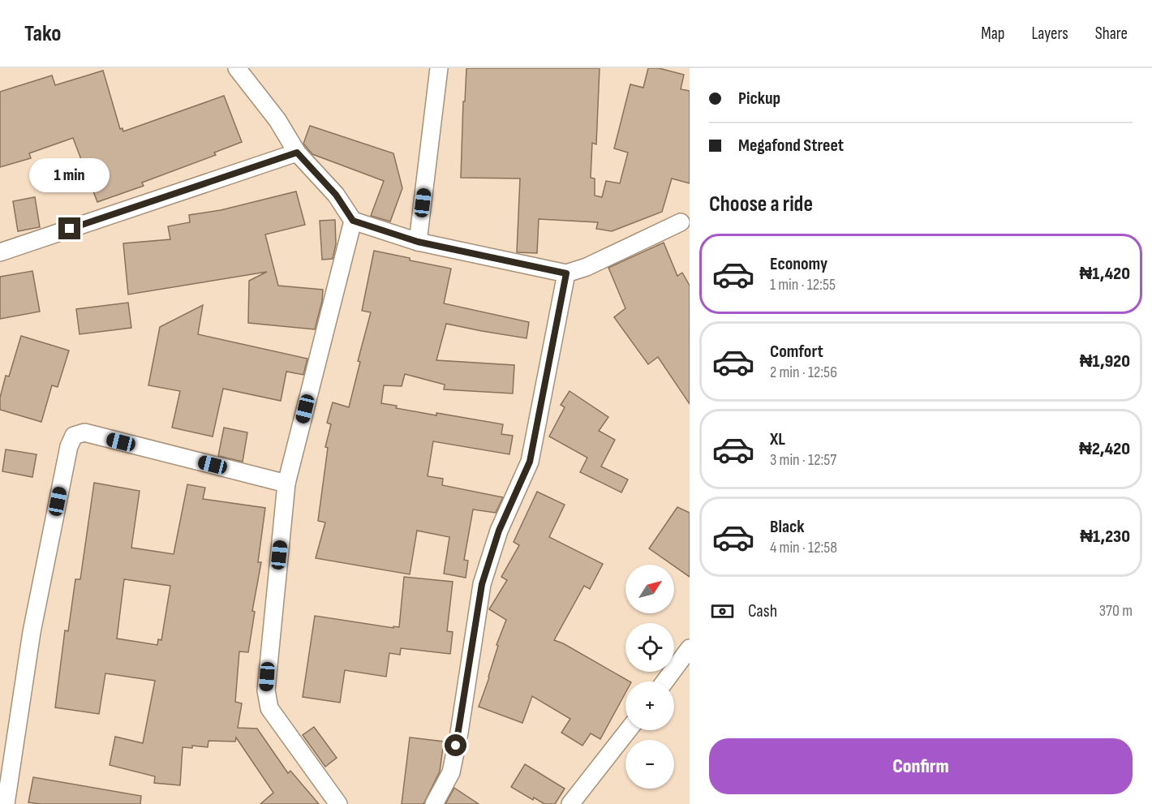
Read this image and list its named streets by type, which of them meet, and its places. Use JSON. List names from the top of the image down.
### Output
{
  "north": "top right",
  "page": {
    "header": "Tako",
    "nav": ["Map", "Layers", "Share"],
    "banner": ["Pickup", "Megafond Street"],
    "bubble": "1 min",
    "heading": "Choose a ride",
    "list": [
      {
        "name": "Economy",
        "note": "1 min · 12:55",
        "value": "₦1,420"
      },
      {
        "name": "Comfort",
        "note": "2 min · 12:56",
        "value": "₦1,920"
      },
      {
        "name": "XL",
        "note": "3 min · 12:57",
        "value": "₦2,420"
      },
      {
        "name": "Black",
        "note": "4 min · 12:58",
        "value": "₦1,230"
      }
    ],
    "map_buttons": ["+", "−"],
    "pay": ["Cash", "370 m"],
    "buttons": "Confirm"
  }
}
